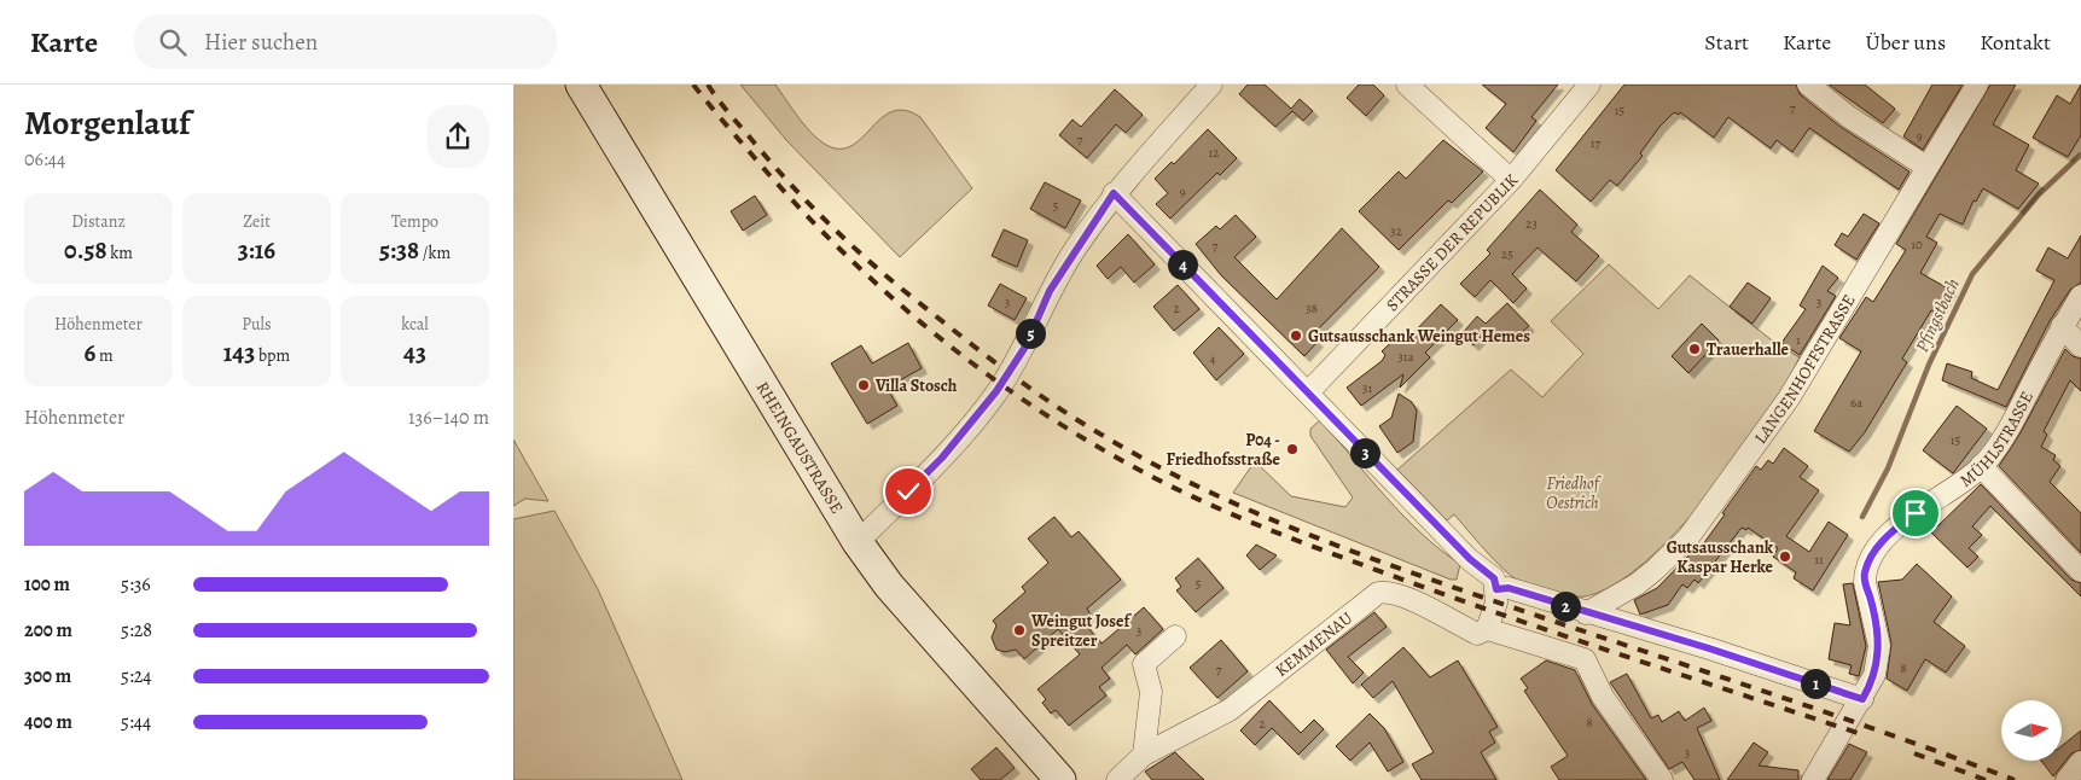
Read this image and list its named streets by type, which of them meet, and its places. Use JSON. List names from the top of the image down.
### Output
{
  "streets": {
    "main road": ["RHEINGAUSTRASSE"],
    "street": [
      "STRASSE DER REPUBLIK",
      "LANGENHOFFSTRASSE",
      "MÜHLSTRASSE",
      "KEMMENAU"
    ]
  },
  "water": ["Pfingstbach"],
  "parks": ["Friedhof Oestrich"],
  "places": [
    "Gutsausschank Weingut Hemes",
    "Trauerhalle",
    "Villa Stosch",
    "P04 - Friedhofsstraße",
    "Gutsausschank Kaspar Herke",
    "Weingut Josef Spreitzer"
  ],
  "house_numbers": [
    "7",
    "15",
    "9",
    "7",
    "17",
    "12",
    "9",
    "5",
    "23",
    "32",
    "10",
    "7",
    "25",
    "3",
    "3",
    "2",
    "38",
    "1",
    "31a",
    "4",
    "31",
    "6a",
    "15",
    "11",
    "5",
    "3",
    "8",
    "7",
    "8",
    "2",
    "3"
  ],
  "north": "right",
  "page": {
    "header": "Karte",
    "search": "Hier suchen",
    "nav": [
      "Start",
      "Karte",
      "Über uns",
      "Kontakt"
    ],
    "heading": ["Morgenlauf", "06:44"],
    "stats": [
      ["Distanz", "0.58 km"],
      ["Zeit", "3:16"],
      ["Tempo", "5:38 /km"],
      ["Höhenmeter", "6 m"],
      ["Puls", "143 bpm"],
      ["kcal", "43"]
    ],
    "pins": [
      "4",
      "5",
      "3",
      "2",
      "1"
    ],
    "chart": ["Höhenmeter", "136–140 m"],
    "list": [
      {
        "name": "100 m",
        "note": "5:36"
      },
      {
        "name": "200 m",
        "note": "5:28"
      },
      {
        "name": "300 m",
        "note": "5:24"
      },
      {
        "name": "400 m",
        "note": "5:44"
      }
    ]
  }
}
